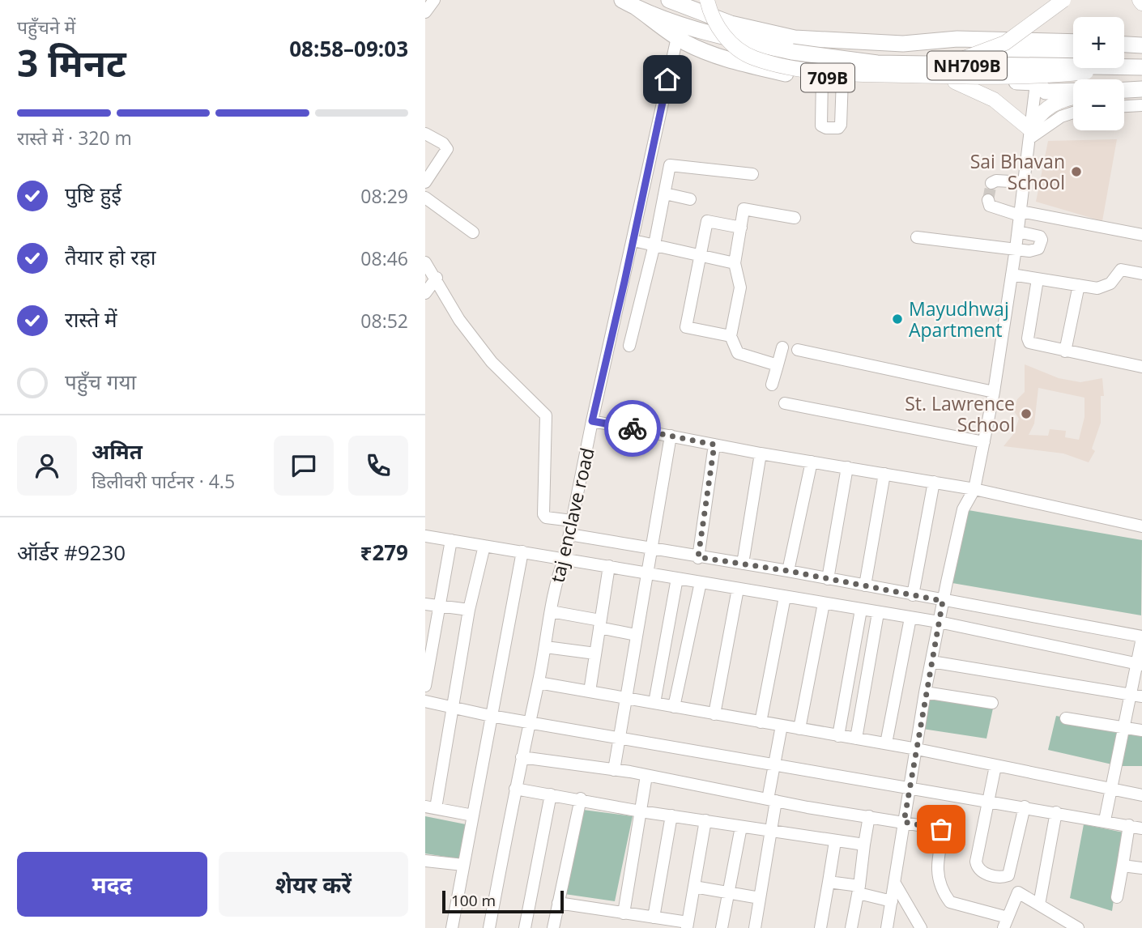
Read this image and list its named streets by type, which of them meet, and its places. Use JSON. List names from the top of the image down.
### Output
{
  "streets": {
    "highway": ["NH709B", "709B"],
    "street": ["taj enclave road"]
  },
  "crossings": [
    ["NH709B", "709B"],
    ["709B", "taj enclave road"]
  ],
  "places": ["Sai Bhavan School", "Mayudhwaj Apartment", "St. Lawrence School"],
  "scale_bar": "100 m",
  "page": {
    "heading": ["3 मिनट", "पहुँचने में", "08:58–09:03"],
    "panel": [
      "अमित",
      "डिलीवरी पार्टनर · 4.5",
      "ऑर्डर #9230",
      "₹279"
    ],
    "map_buttons": ["+", "−"],
    "bar": "रास्ते में · 320 m",
    "list": [
      ["पुष्टि हुई", "08:29"],
      ["तैयार हो रहा", "08:46"],
      ["रास्ते में", "08:52"],
      "पहुँच गया"
    ],
    "buttons": ["मदद", "शेयर करें"],
    "scale": "100 m"
  }
}
